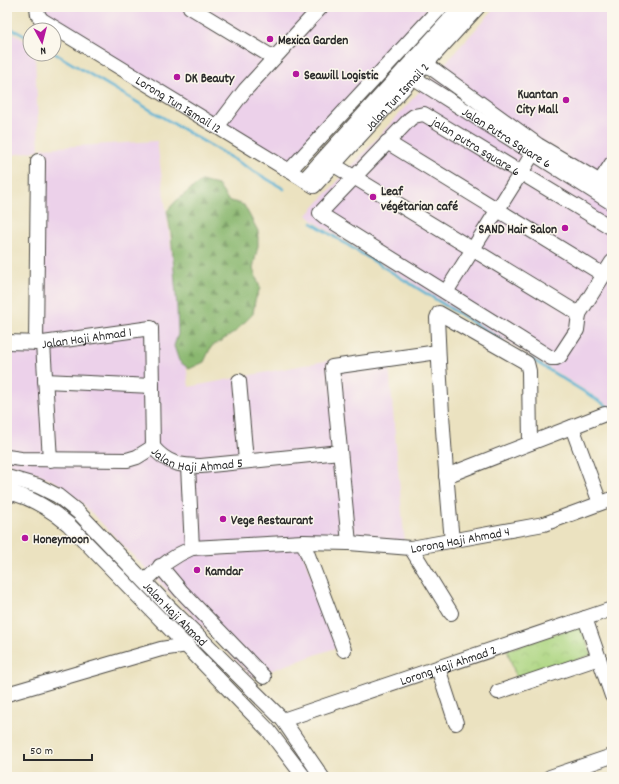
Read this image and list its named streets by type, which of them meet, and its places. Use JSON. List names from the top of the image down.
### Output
{
  "streets": {
    "street": [
      "Jalan Tun Ismail 2",
      "Lorong Tun Ismail 12",
      "Jalan Putra Square 6",
      "jalan putra square 6",
      "Jalan Haji Ahmad 1",
      "Jalan Haji Ahmad 5",
      "Lorong Haji Ahmad 4",
      "Jalan Haji Ahmad",
      "Lorong Haji Ahmad 2"
    ]
  },
  "crossings": [
    ["Jalan Tun Ismail 2", "Lorong Tun Ismail 12"],
    ["Jalan Tun Ismail 2", "Jalan Putra Square 6"],
    ["Jalan Haji Ahmad 1", "Jalan Haji Ahmad 5"],
    ["Jalan Haji Ahmad", "Lorong Haji Ahmad 2"]
  ],
  "places": [
    "Mexica Garden",
    "Seawill Logistic",
    "DK Beauty",
    "Kuantan City Mall",
    "Leaf végétarian café",
    "SAND Hair Salon",
    "Vege Restaurant",
    "Honeymoon",
    "Kamdar"
  ],
  "scale_bar": "50 m",
  "north": "bottom"
}
